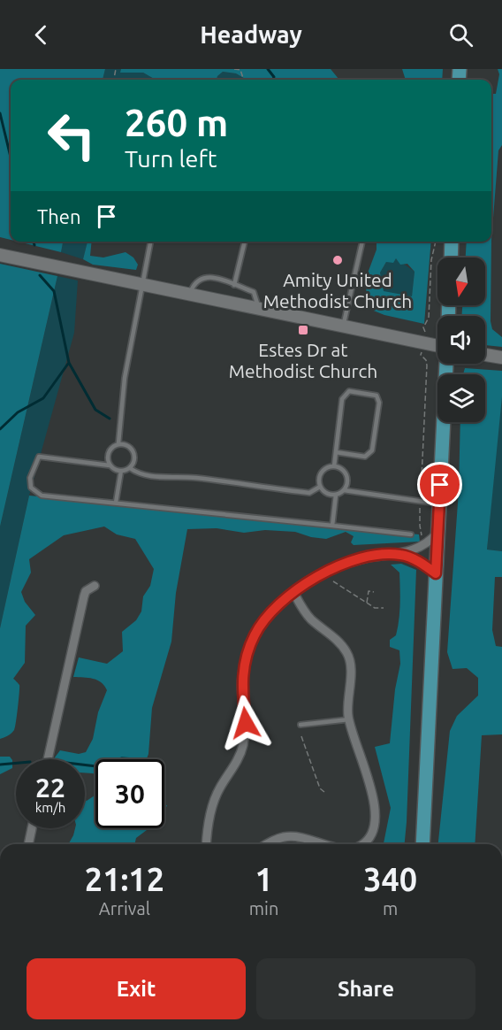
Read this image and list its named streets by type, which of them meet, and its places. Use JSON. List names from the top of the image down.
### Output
{
  "places": {
    "other": ["Amity United Methodist Church"],
    "transit": ["Estes Dr at Methodist Church"]
  },
  "north": "bottom",
  "page": {
    "header": "Headway",
    "turn": ["260 m", "Turn left"],
    "then": "Then",
    "speed": "22 km/h",
    "limit": "30",
    "eta": [
      "21:12",
      "Arrival",
      "1",
      "min",
      "340",
      "m"
    ],
    "buttons": ["Exit", "Share"]
  }
}
